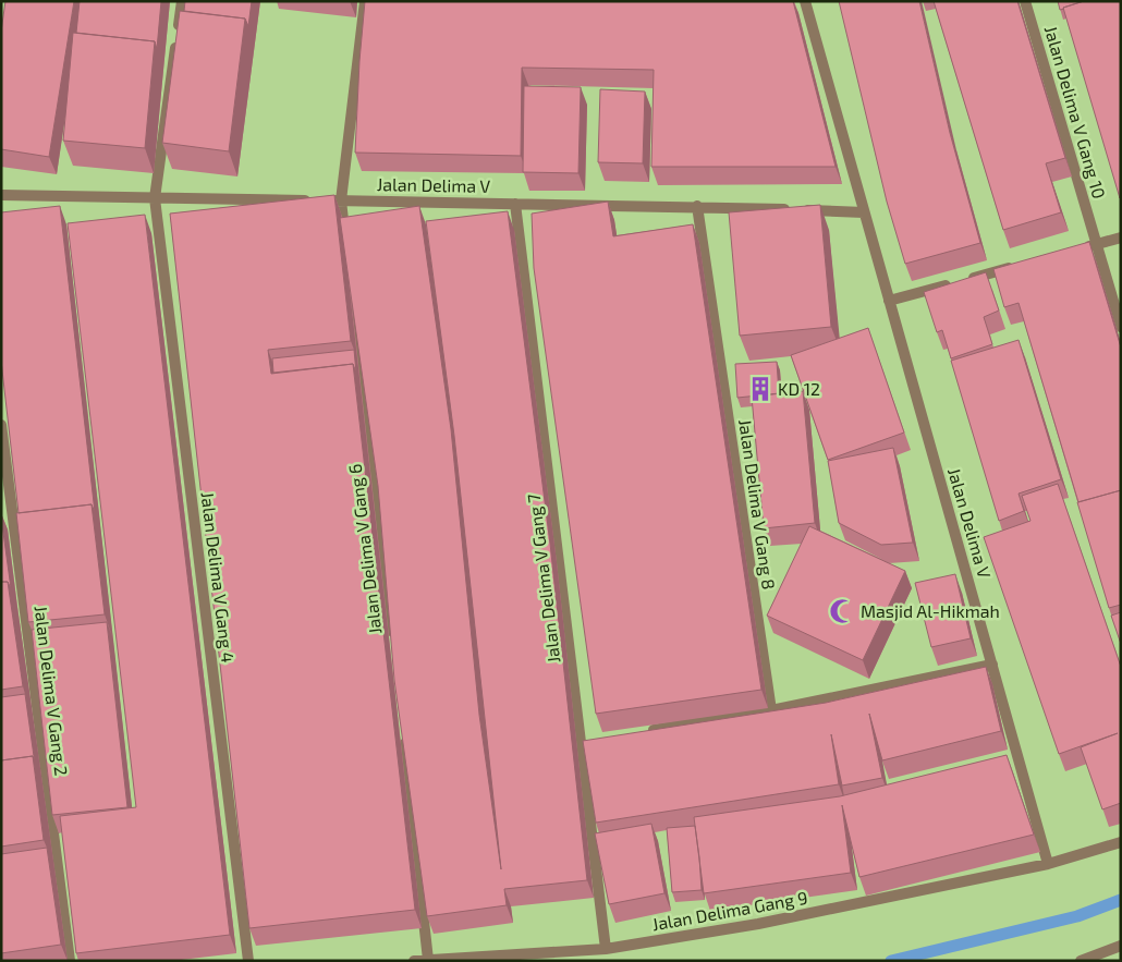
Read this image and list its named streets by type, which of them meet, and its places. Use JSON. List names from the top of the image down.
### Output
{
  "streets": {
    "street": [
      "Jalan Delima V Gang 10",
      "Jalan Delima V",
      "Jalan Delima V Gang 8",
      "Jalan Delima V Gang 6",
      "Jalan Delima V Gang 4",
      "Jalan Delima V Gang 7",
      "Jalan Delima V Gang 2",
      "Jalan Delima Gang 9"
    ]
  },
  "crossings": [
    ["Jalan Delima V", "Jalan Delima V Gang 8"],
    ["Jalan Delima V", "Jalan Delima V Gang 4"],
    ["Jalan Delima V", "Jalan Delima V Gang 7"],
    ["Jalan Delima V", "Jalan Delima Gang 9"],
    ["Jalan Delima V Gang 7", "Jalan Delima Gang 9"]
  ],
  "places": {
    "building": ["KD 12"],
    "mosque": ["Masjid Al-Hikmah"]
  }
}
